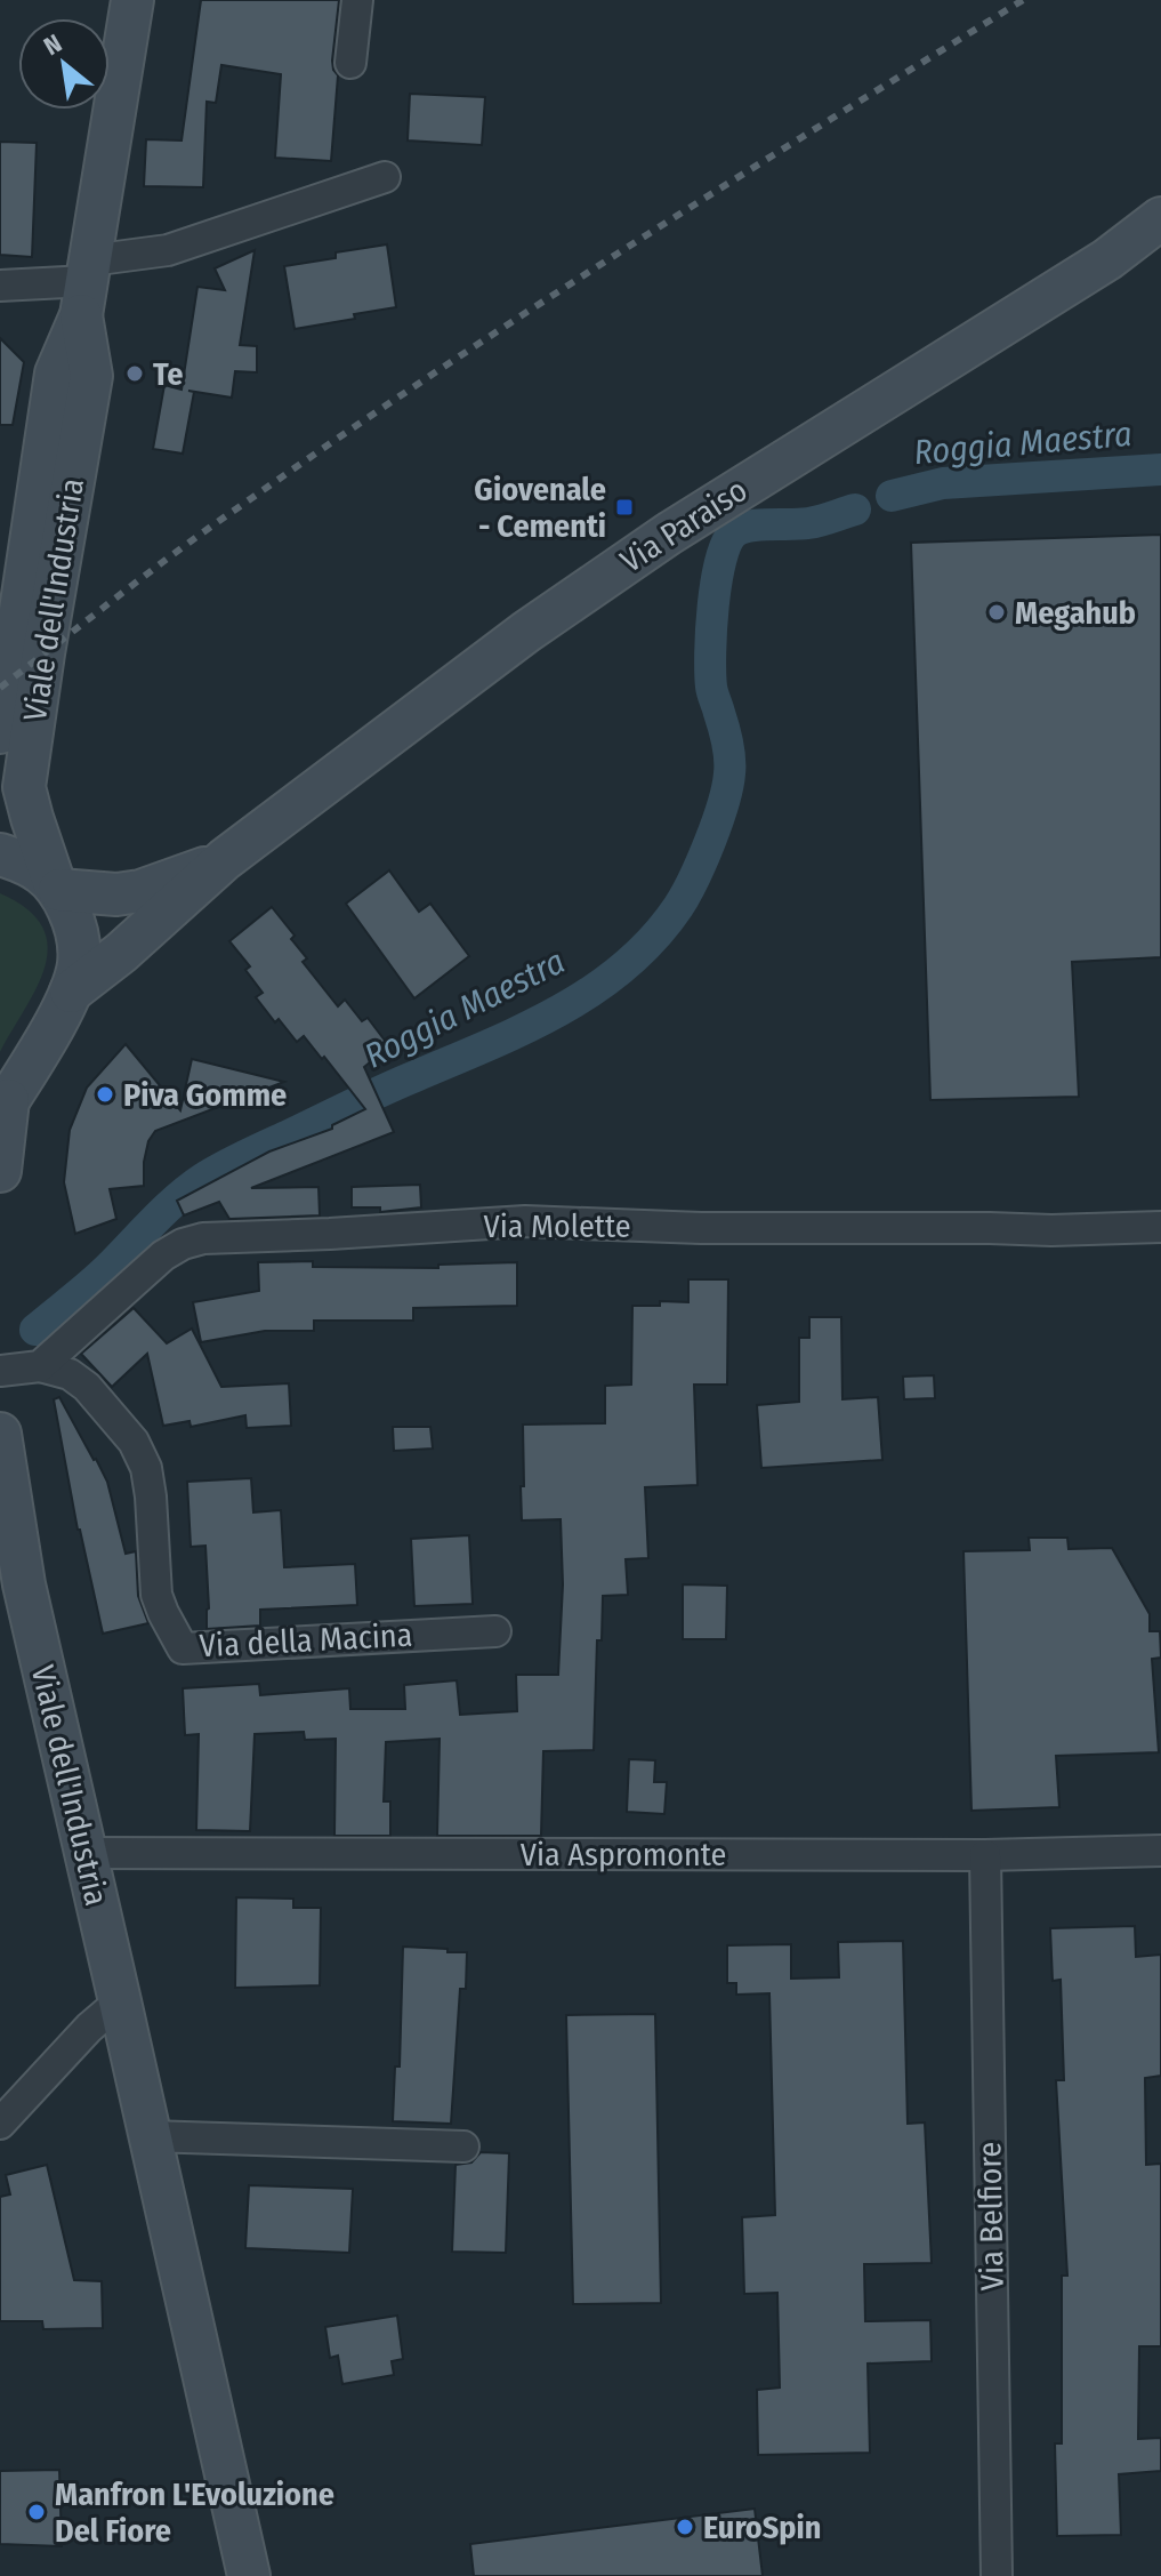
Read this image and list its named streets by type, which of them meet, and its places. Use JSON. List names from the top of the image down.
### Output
{
  "streets": {
    "main road": ["Via Paraiso", "Viale dell'Industria"],
    "street": [
      "Via Molette",
      "Via della Macina",
      "Via Aspromonte",
      "Via Belfiore"
    ]
  },
  "crossings": [
    ["Via Paraiso", "Viale dell'Industria"],
    ["Viale dell'Industria", "Via Aspromonte"],
    ["Via Molette", "Via della Macina"],
    ["Via Aspromonte", "Via Belfiore"]
  ],
  "water": ["Roggia Maestra"],
  "places": {
    "other": [
      "Te",
      "Megahub",
      "Piva Gomme",
      "Manfron L'Evoluzione Del Fiore",
      "EuroSpin"
    ],
    "transit": ["Giovenale - Cementi"]
  },
  "north": "top left"
}
